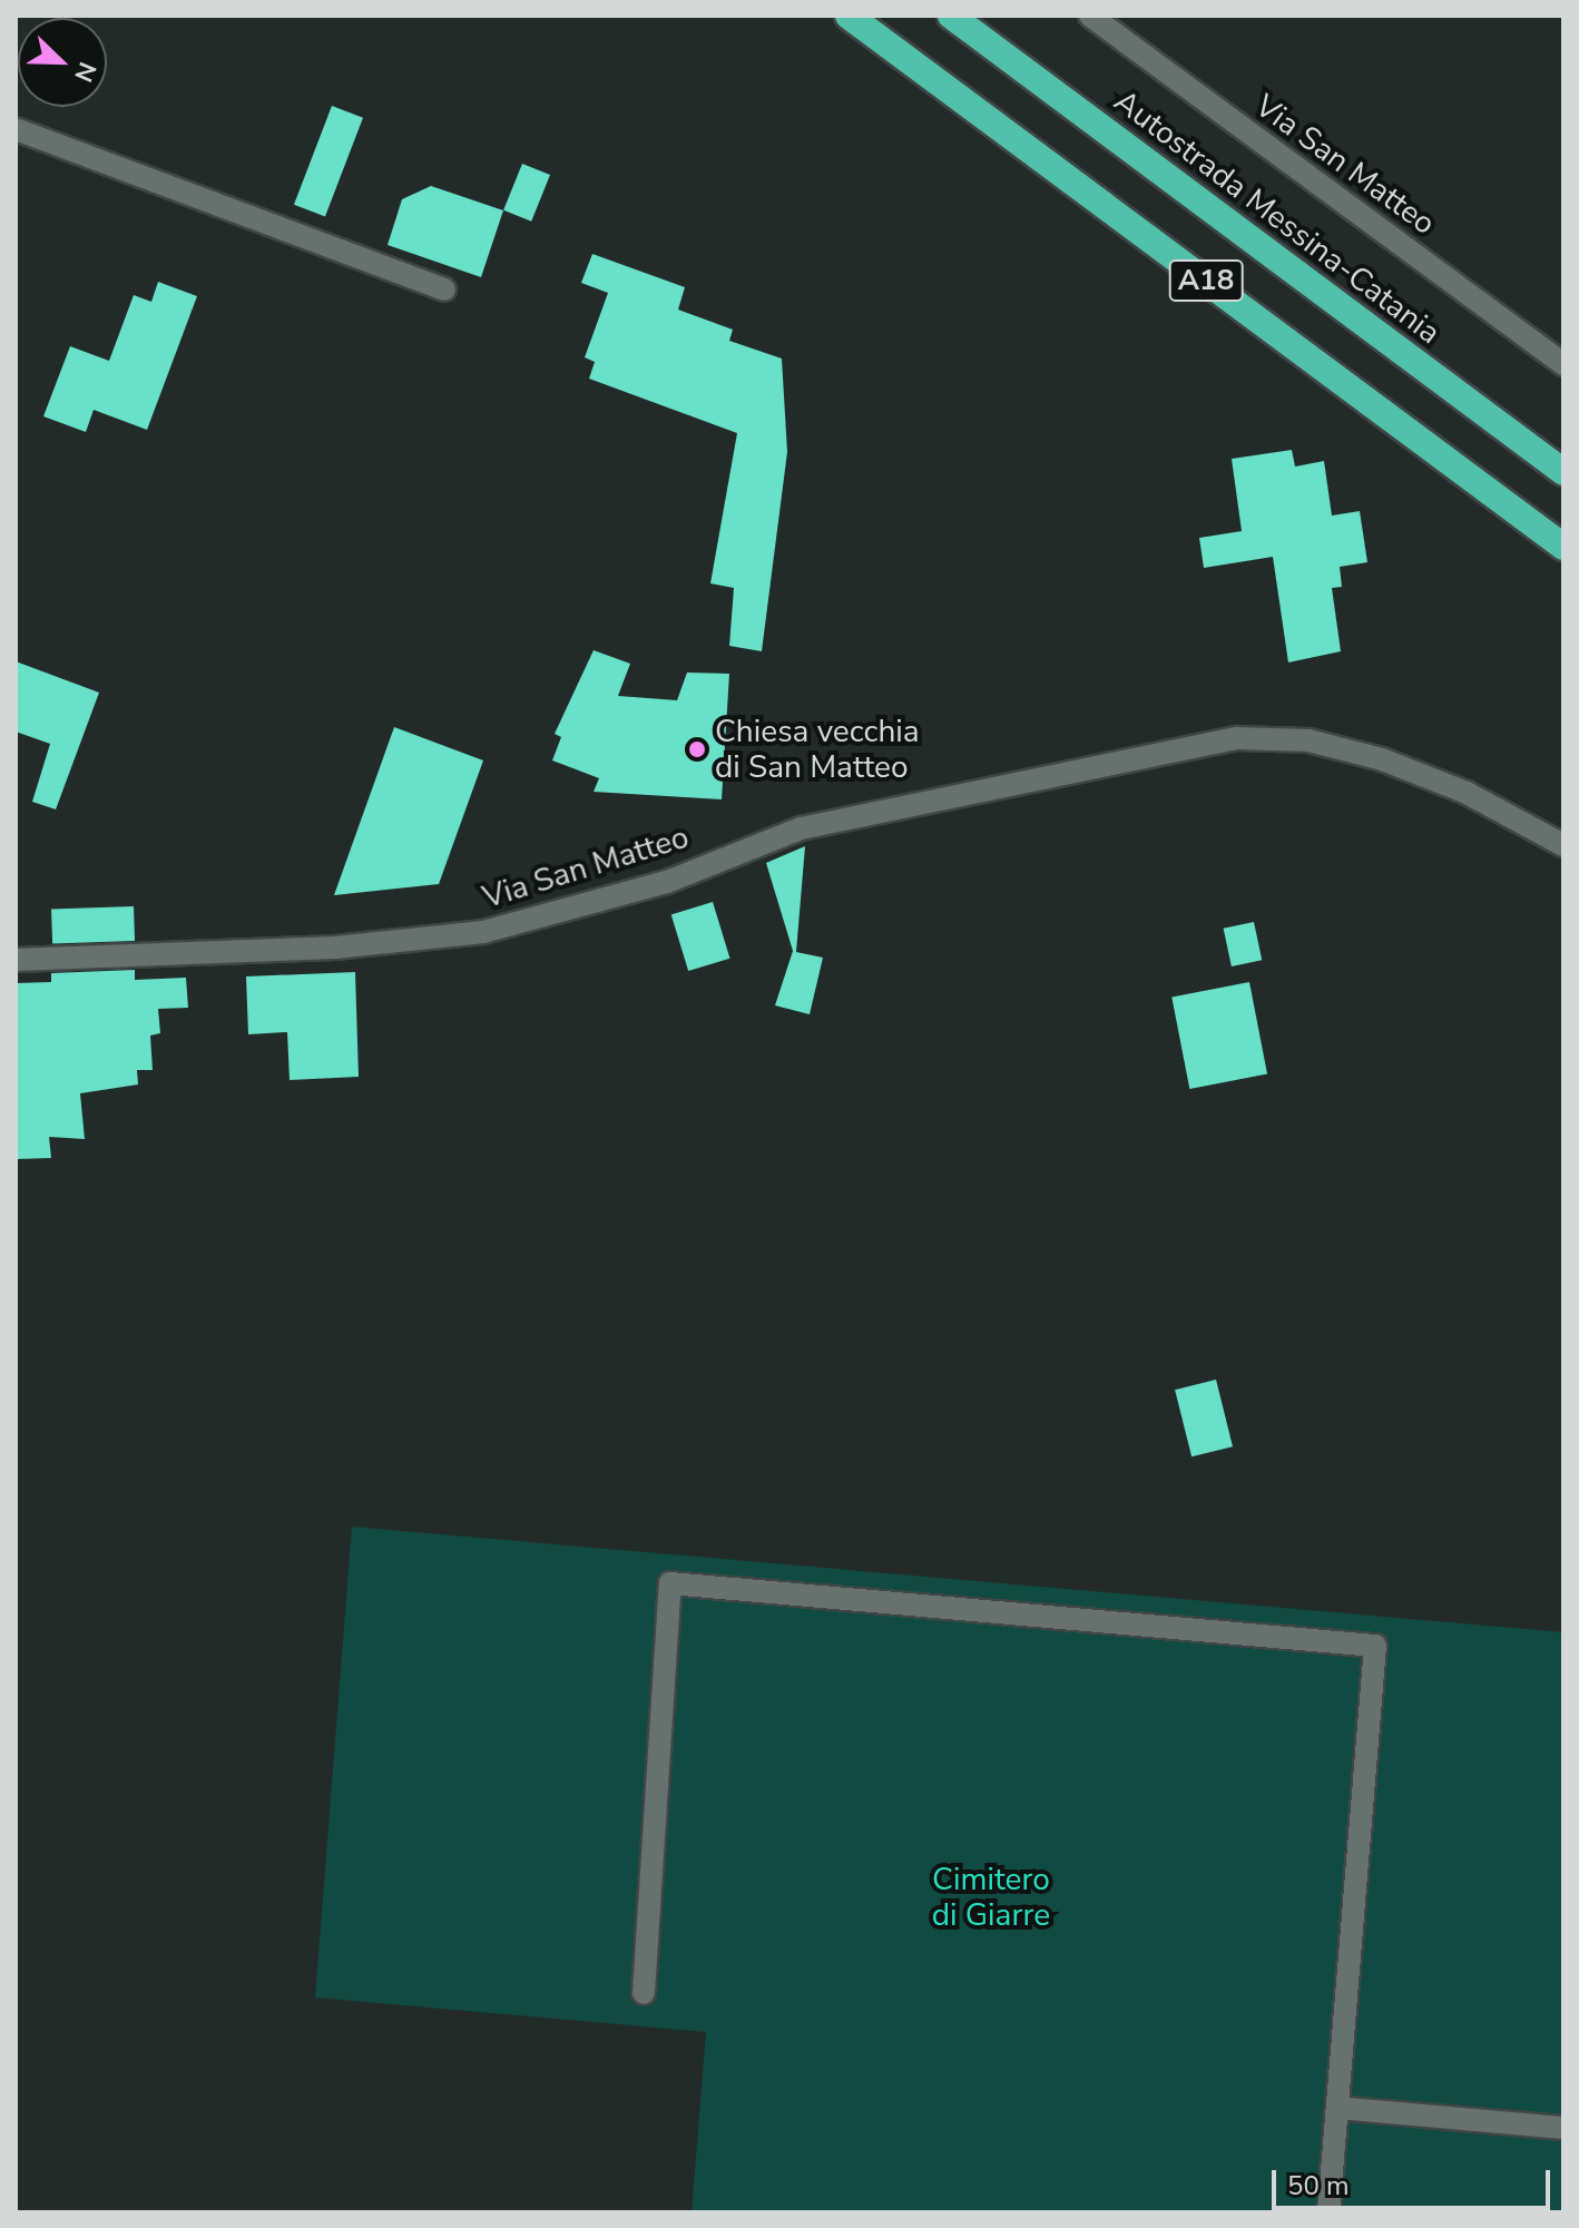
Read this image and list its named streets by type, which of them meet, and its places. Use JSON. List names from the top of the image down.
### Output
{
  "streets": {
    "highway": ["Autostrada Messina-Catania", "A18"],
    "street": ["Via San Matteo"]
  },
  "parks": ["Cimitero di Giarre"],
  "places": ["Chiesa vecchia di San Matteo"],
  "scale_bar": "50 m",
  "north": "bottom right"
}
